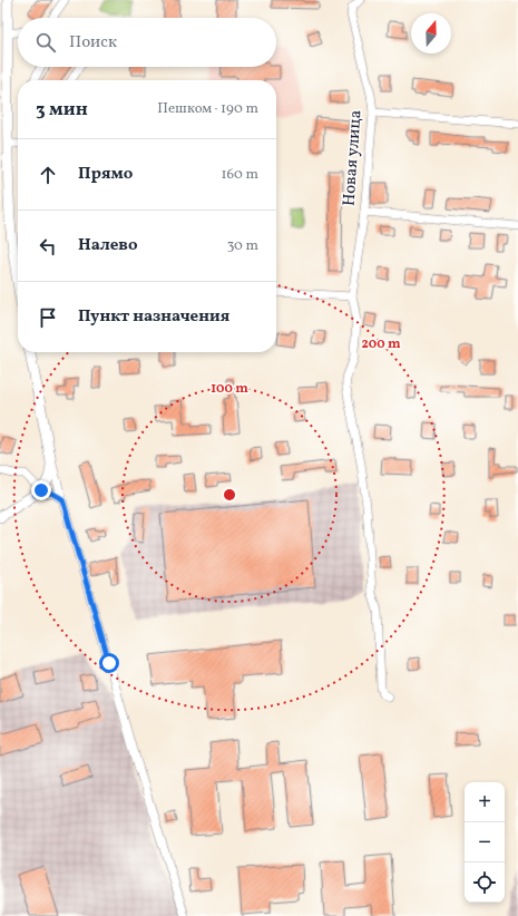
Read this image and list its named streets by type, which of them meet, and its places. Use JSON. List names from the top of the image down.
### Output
{
  "streets": {
    "street": ["Новая улица"]
  },
  "north": "top",
  "page": {
    "search": "Поиск",
    "heading": ["3 мин", "Пешком · 190 m"],
    "list": [
      ["Прямо", "160 m"],
      ["Налево", "30 m"],
      "Пункт назначения"
    ],
    "map_buttons": ["+", "−"]
  },
  "rings": ["200 m", "100 m"]
}
